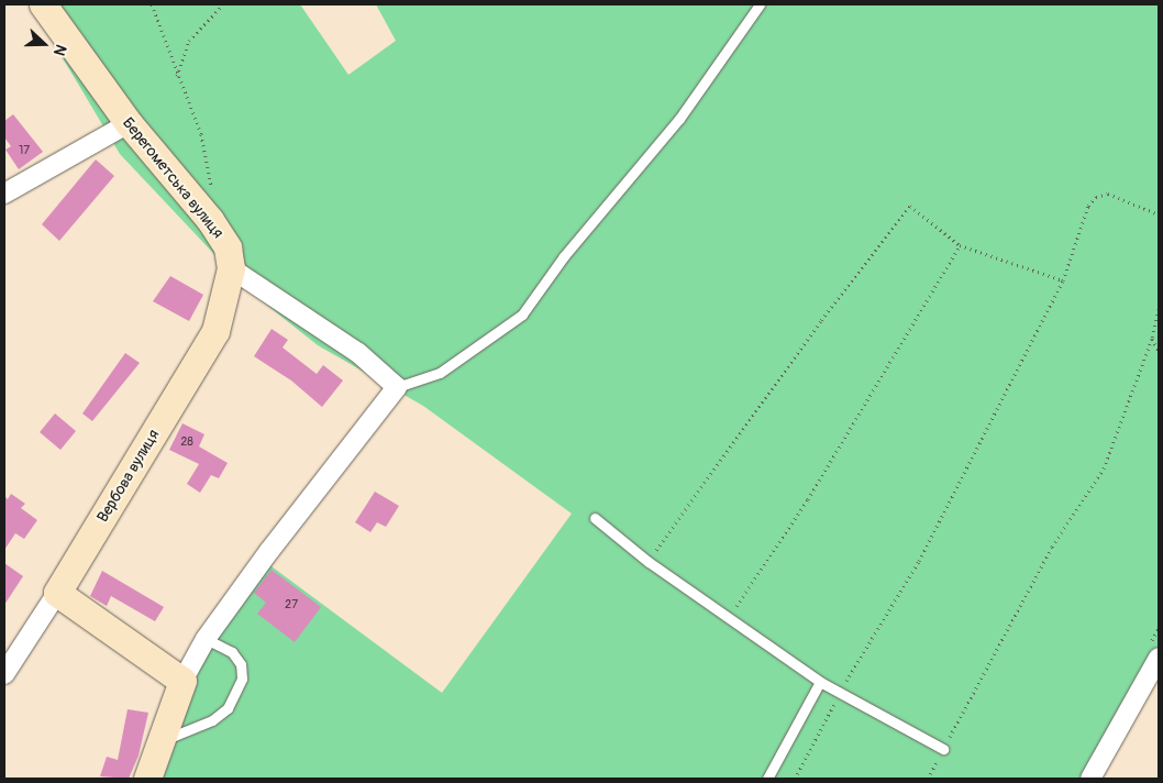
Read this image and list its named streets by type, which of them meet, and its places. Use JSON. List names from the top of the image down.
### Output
{
  "streets": {
    "street": ["Берегометська вулиця", "Вербова вулиця"]
  },
  "crossings": [
    ["Берегометська вулиця", "Вербова вулиця"]
  ],
  "house_numbers": ["17", "28", "27"],
  "north": "right"
}
